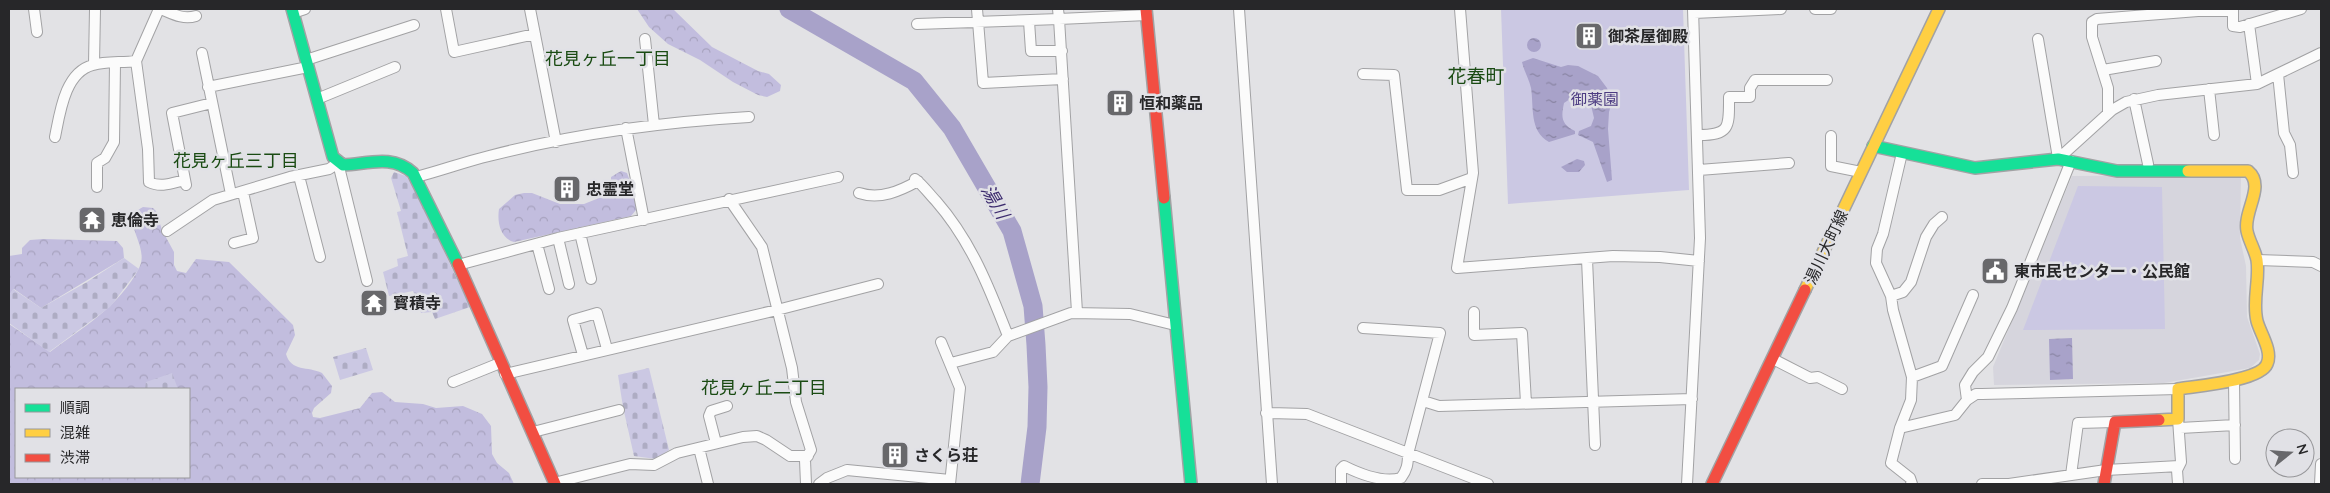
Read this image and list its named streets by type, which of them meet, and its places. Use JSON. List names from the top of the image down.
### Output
{
  "streets": {
    "street": ["湯川大町線"]
  },
  "districts": [
    "花見ヶ丘一丁目",
    "花春町",
    "花見ヶ丘三丁目",
    "花見ヶ丘二丁目"
  ],
  "water": ["湯川"],
  "parks": ["御薬園"],
  "places": {
    "building": [
      "御茶屋御殿",
      "恒和薬品",
      "忠霊堂",
      "さくら荘"
    ],
    "temple": ["恵倫寺", "寳積寺"],
    "public building": ["東市民センター・公民館"]
  },
  "legend": ["順調", "混雑", "渋滞"],
  "north": "right"
}
